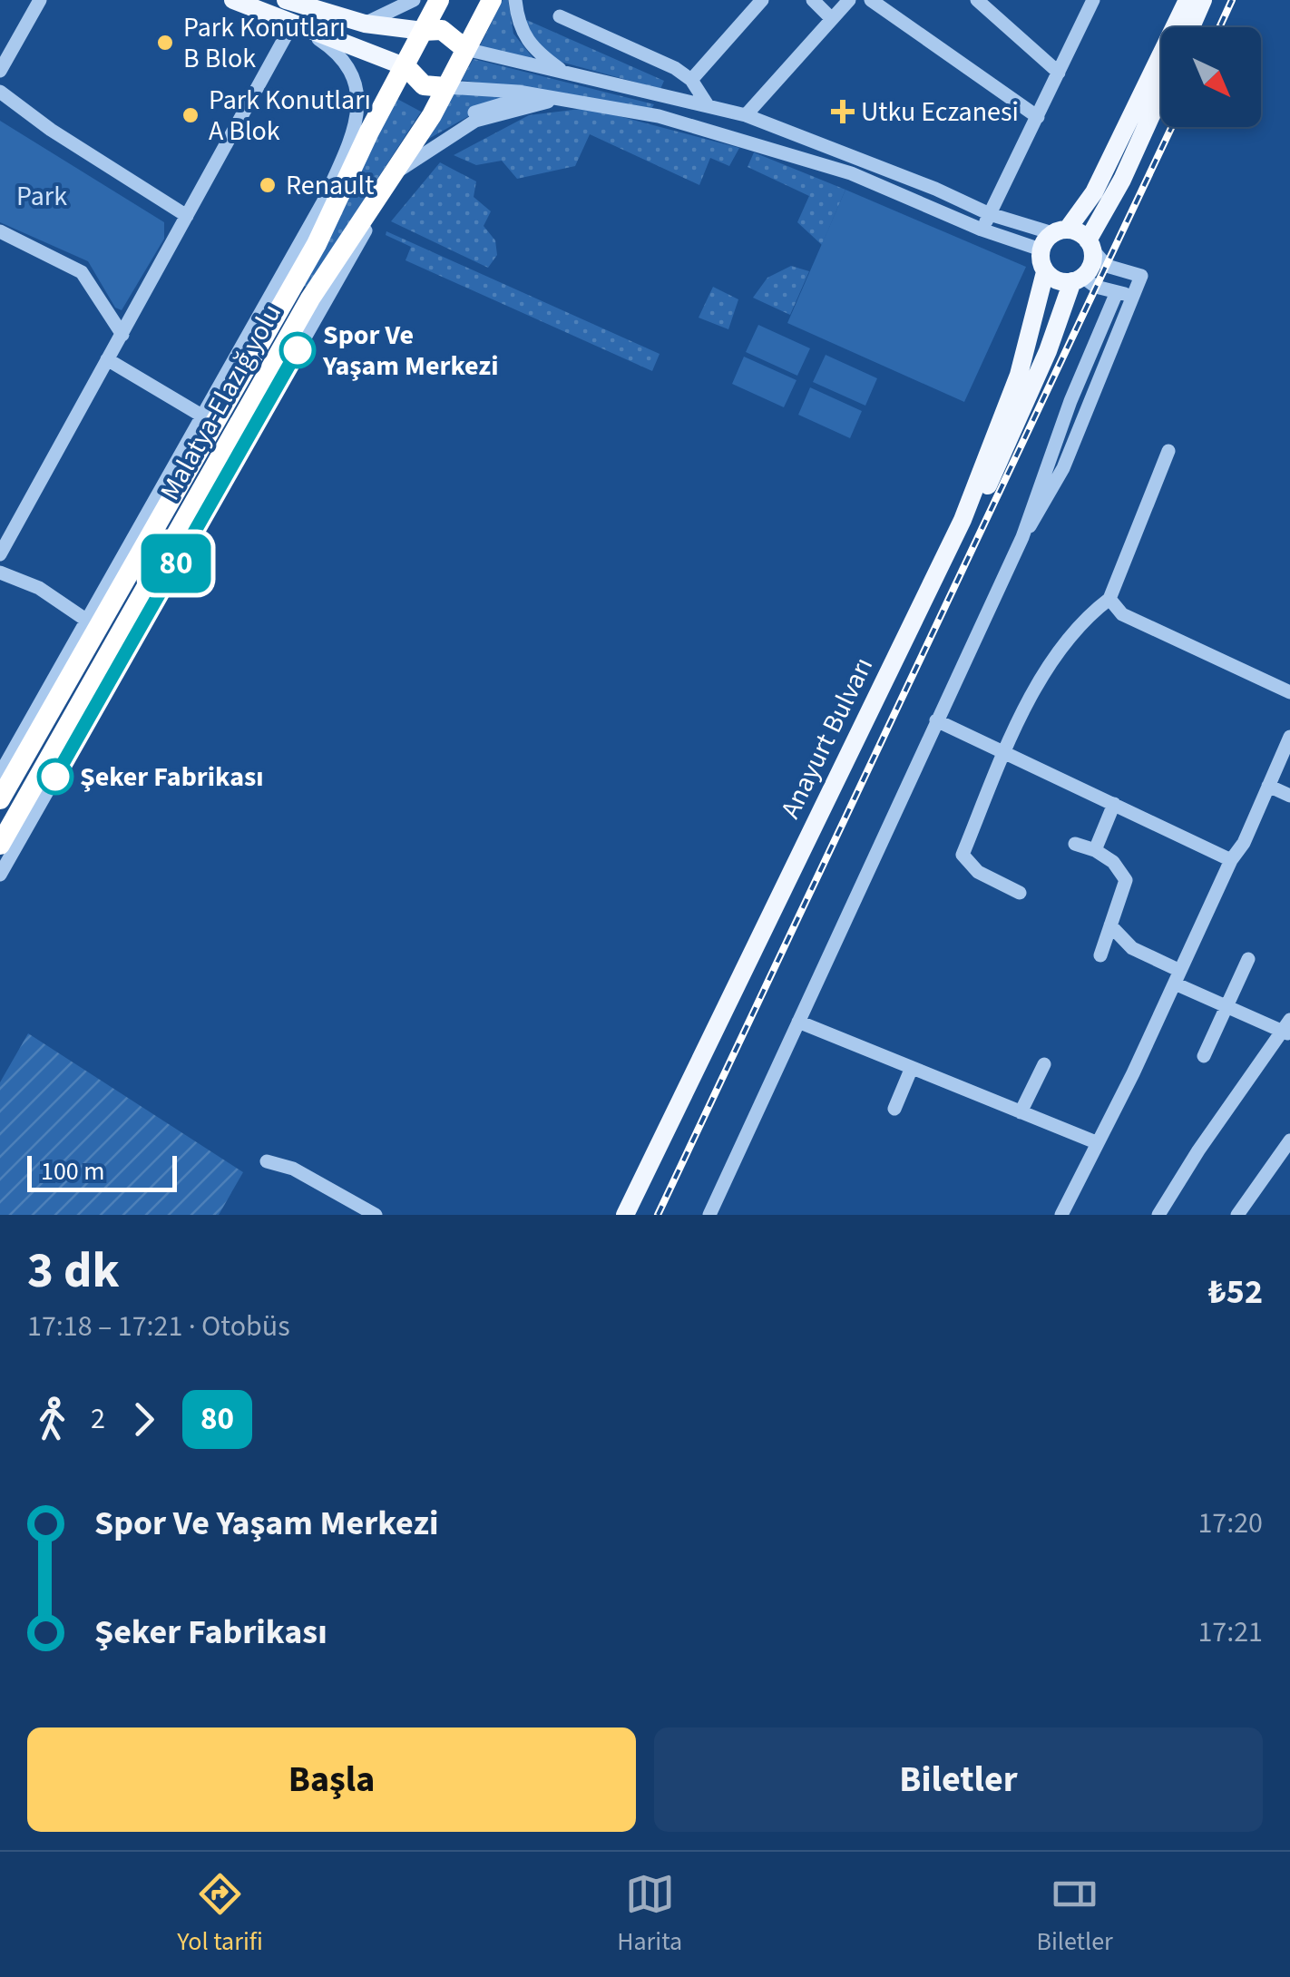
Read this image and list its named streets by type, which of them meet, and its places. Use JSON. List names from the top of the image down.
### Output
{
  "streets": {
    "highway": ["Malatya-Elazığ yolu"],
    "main road": ["Anayurt Bulvarı"]
  },
  "parks": ["Park"],
  "places": {
    "other": [
      "Park Konutları B Blok",
      "Park Konutları A Blok",
      "Renault",
      "Spor Ve Yaşam Merkezi",
      "Şeker Fabrikası"
    ],
    "health": ["Utku Eczanesi"]
  },
  "lines": ["bus line 80"],
  "scale_bar": "100 m",
  "north": "bottom right",
  "page": {
    "on_map": "80",
    "scale": "100 m",
    "heading": ["3 dk", "17:18 – 17:21 · Otobüs", "₺52"],
    "legs": ["2", "80"],
    "list": [
      {
        "name": "Spor Ve Yaşam Merkezi",
        "value": "17:20"
      },
      {
        "name": "Şeker Fabrikası",
        "value": "17:21"
      }
    ],
    "buttons": ["Başla", "Biletler"],
    "tabs": ["Yol tarifi", "Harita", "Biletler"]
  }
}
